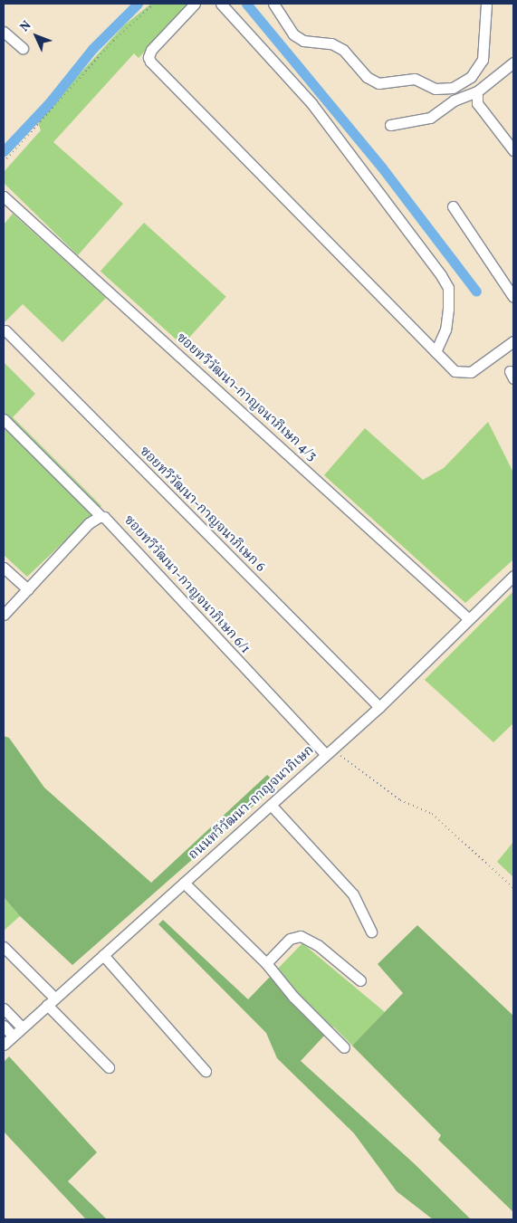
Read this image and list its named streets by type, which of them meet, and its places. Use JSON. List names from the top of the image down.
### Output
{
  "streets": {
    "street": [
      "ซอยทวีวัฒนา-กาญจนาภิเษก 4/3",
      "ซอยทวีวัฒนา-กาญจนาภิเษก 6",
      "ซอยทวีวัฒนา-กาญจนาภิเษก 6/1",
      "ถนนทวีวัฒนา-กาญจนาภิเษก"
    ]
  },
  "crossings": [
    ["ซอยทวีวัฒนา-กาญจนาภิเษก 4/3", "ถนนทวีวัฒนา-กาญจนาภิเษก"],
    ["ซอยทวีวัฒนา-กาญจนาภิเษก 6", "ถนนทวีวัฒนา-กาญจนาภิเษก"],
    ["ซอยทวีวัฒนา-กาญจนาภิเษก 6/1", "ถนนทวีวัฒนา-กาญจนาภิเษก"]
  ],
  "north": "top left"
}
